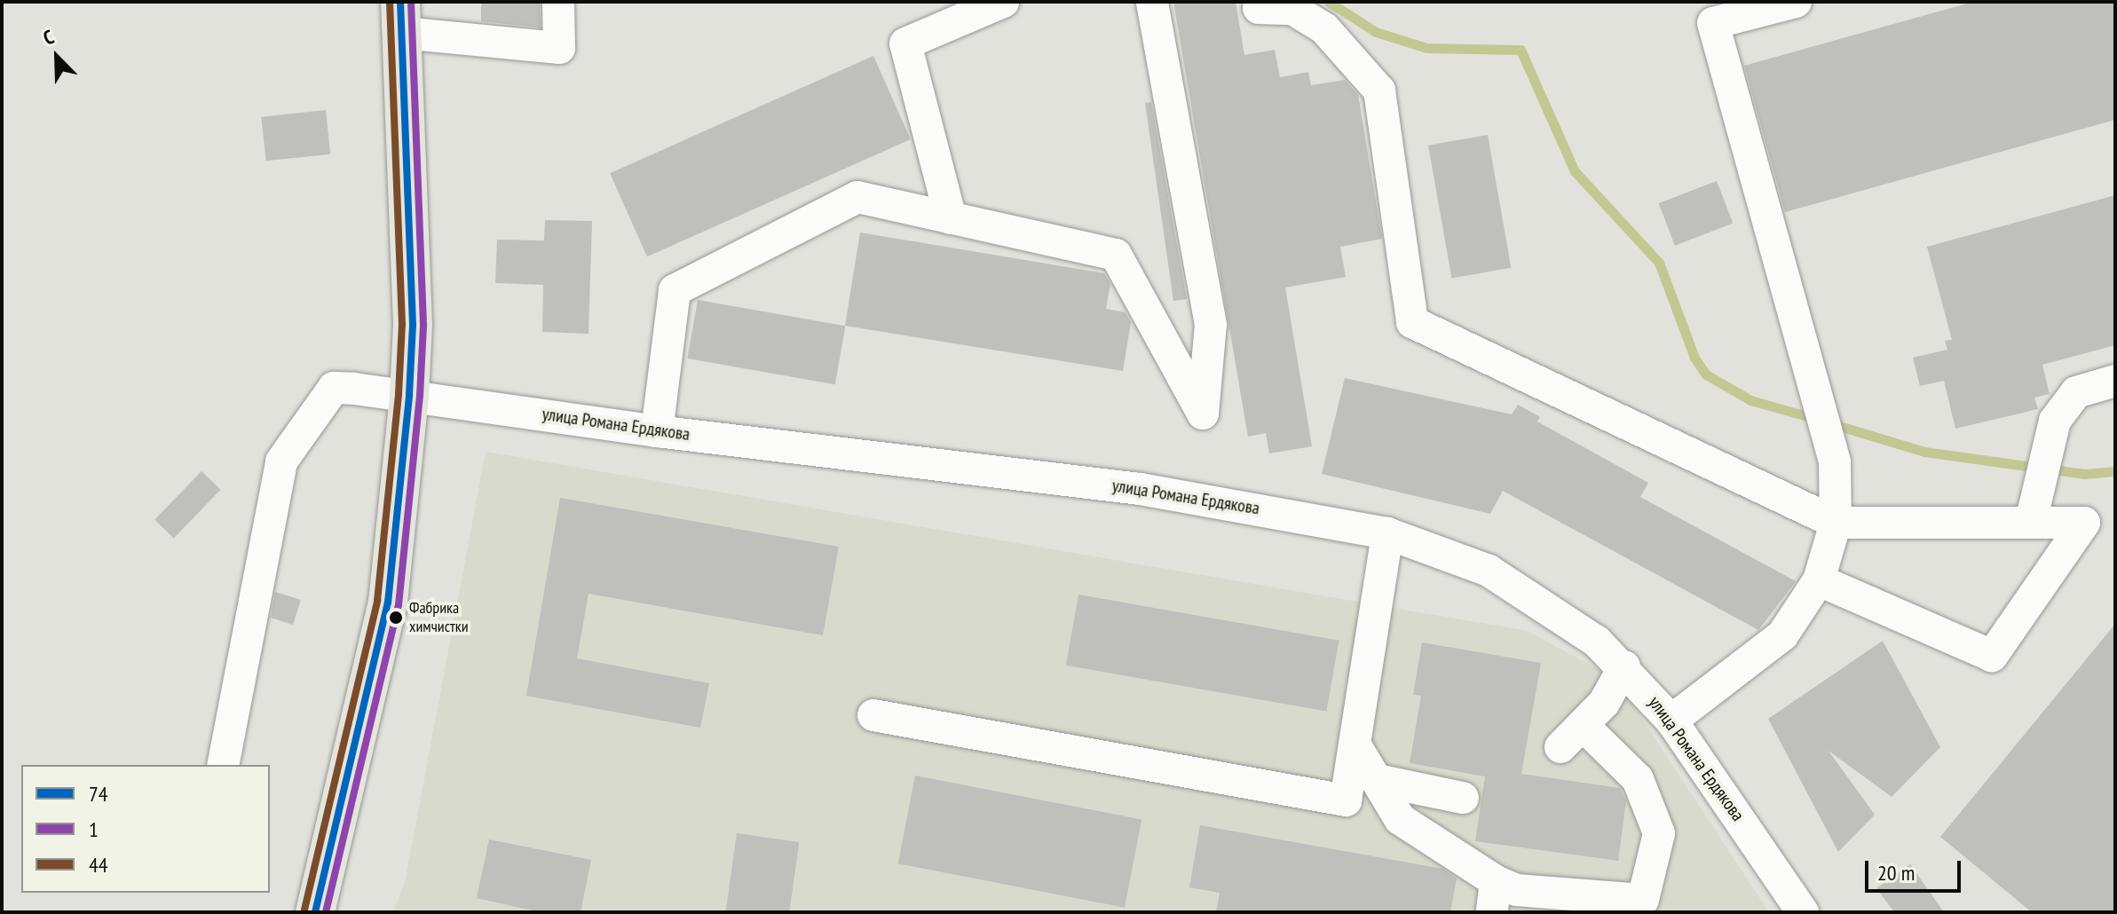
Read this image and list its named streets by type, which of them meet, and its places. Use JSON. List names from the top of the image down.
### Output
{
  "streets": {
    "street": ["улица Романа Ердякова"]
  },
  "places": ["Фабрика химчистки"],
  "lines": ["transit line 74", "transit line 1", "transit line 44"],
  "legend": ["74", "1", "44"],
  "scale_bar": "20 m",
  "north": "top left"
}
